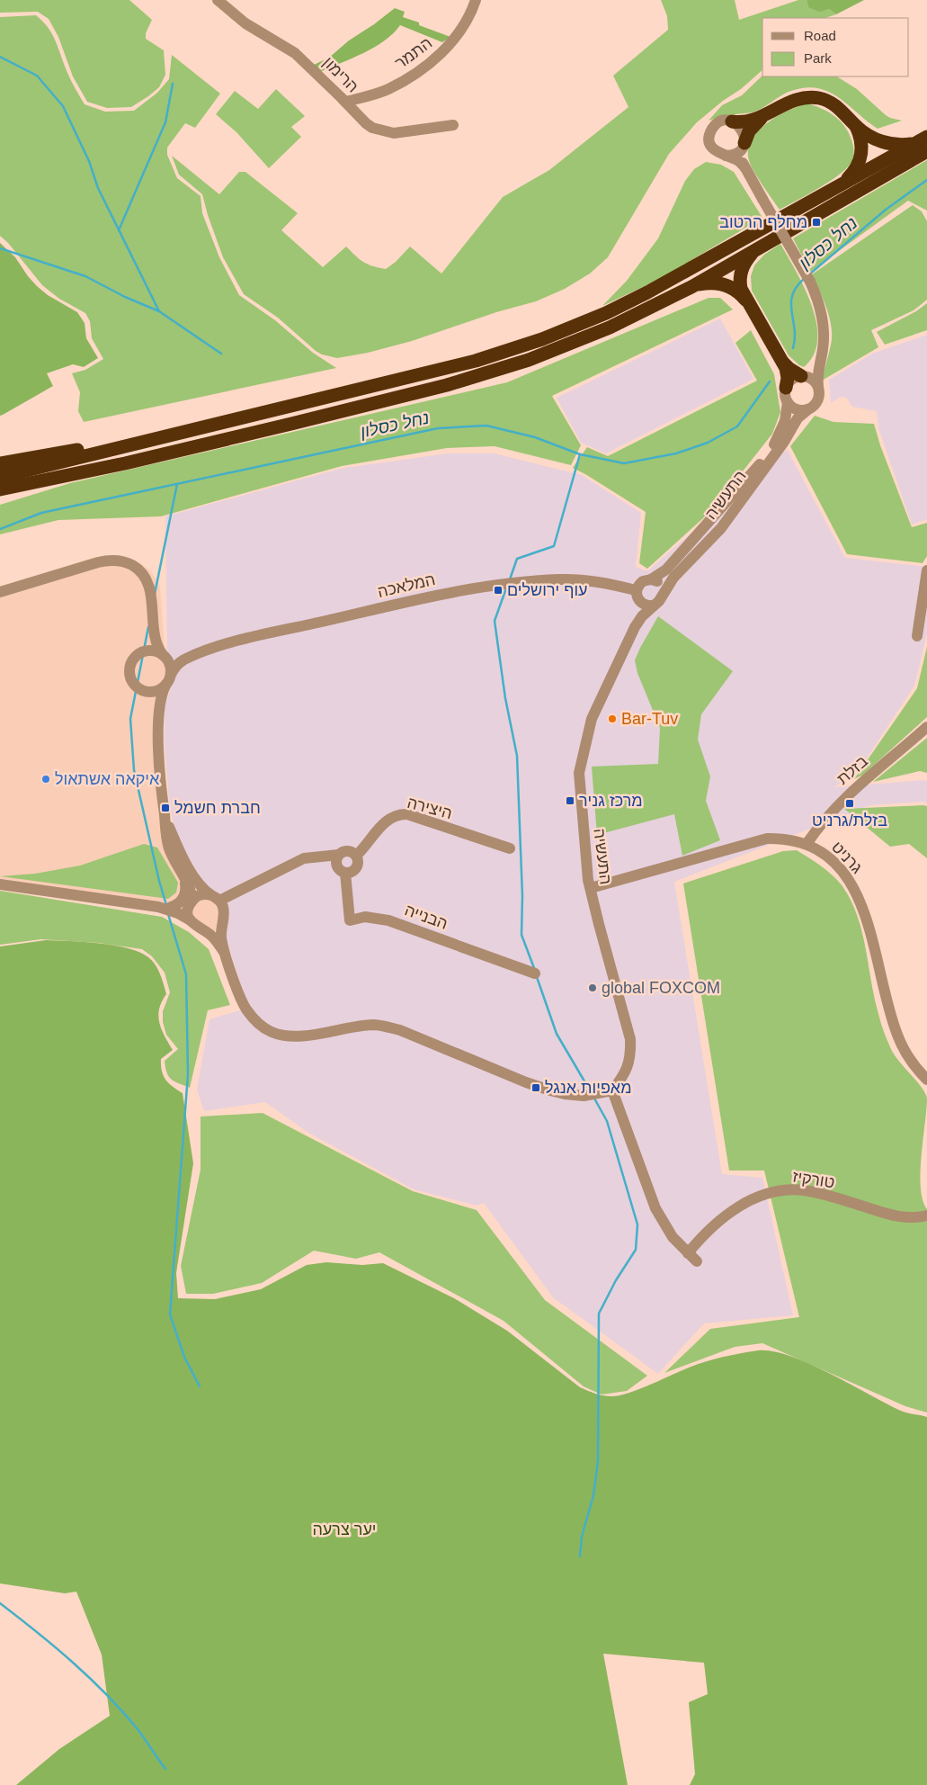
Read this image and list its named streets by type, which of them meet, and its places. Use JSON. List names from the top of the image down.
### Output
{
  "streets": {
    "street": [
      "התמר",
      "הרימון",
      "התעשיה",
      "המלאכה",
      "בזלת",
      "היצירה",
      "גרניט",
      "הבנייה",
      "טורקיז"
    ]
  },
  "crossings": [
    ["התמר", "הרימון"],
    ["התעשיה", "המלאכה"],
    ["התעשיה", "גרניט"],
    ["בזלת", "גרניט"],
    ["היצירה", "הבנייה"]
  ],
  "water": ["נחל כסלון"],
  "parks": ["יער צרעה"],
  "places": {
    "transit": [
      "מחלף הרטוב",
      "עוף ירושלים",
      "מרכז גניר",
      "בזלת/גרניט",
      "חברת חשמל",
      "מאפיות אנגל"
    ],
    "other": ["Bar-Tuv", "איקאה אשתאול", "global FOXCOM"]
  },
  "legend": ["Road", "Park"]
}
